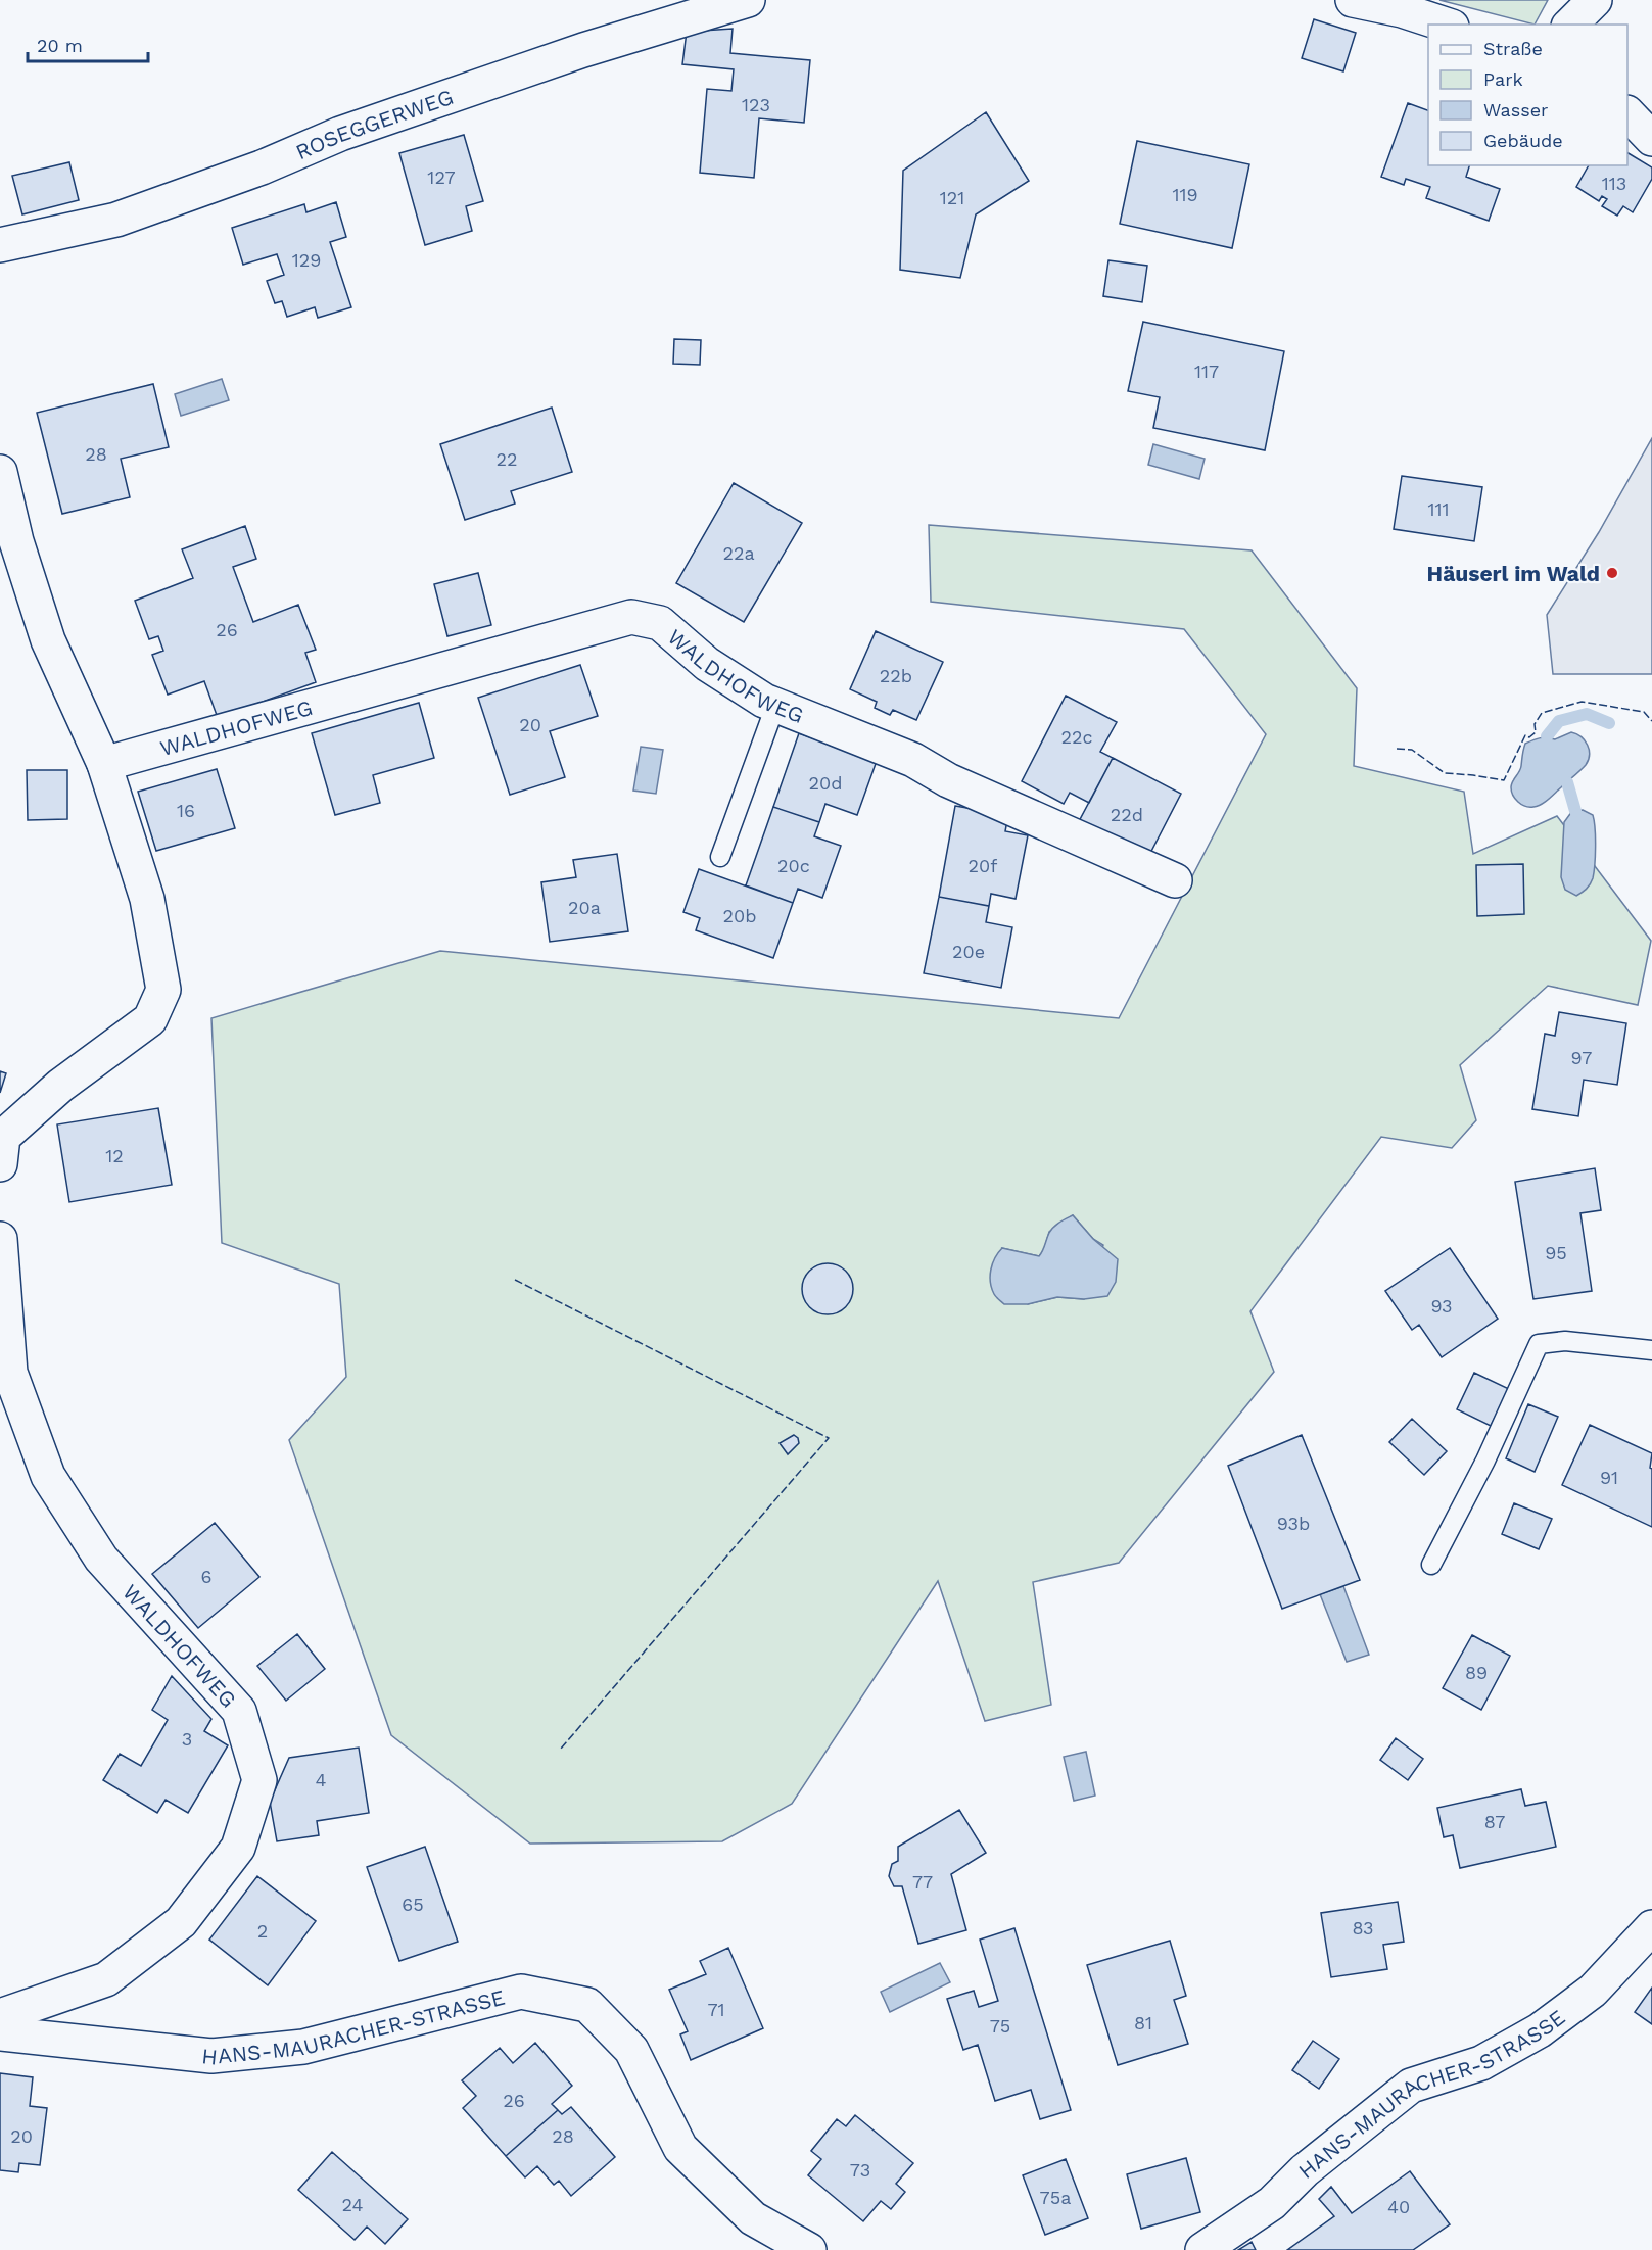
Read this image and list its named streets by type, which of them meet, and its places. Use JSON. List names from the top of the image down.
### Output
{
  "streets": {
    "street": ["ROSEGGERWEG", "WALDHOFWEG", "HANS-MAURACHER-STRASSE"]
  },
  "places": ["Häuserl im Wald"],
  "house_numbers": [
    "123",
    "127",
    "113",
    "119",
    "121",
    "129",
    "117",
    "28",
    "22",
    "111",
    "22a",
    "26",
    "22b",
    "20",
    "22c",
    "20d",
    "16",
    "22d",
    "20c",
    "20f",
    "20a",
    "20b",
    "20e",
    "97",
    "12",
    "95",
    "93",
    "91",
    "93b",
    "6",
    "89",
    "3",
    "4",
    "87",
    "77",
    "65",
    "83",
    "2",
    "71",
    "81",
    "75",
    "26",
    "20",
    "28",
    "73",
    "75a",
    "24",
    "40"
  ],
  "legend": [
    "Straße",
    "Park",
    "Wasser",
    "Gebäude"
  ],
  "scale_bar": "20 m"
}
